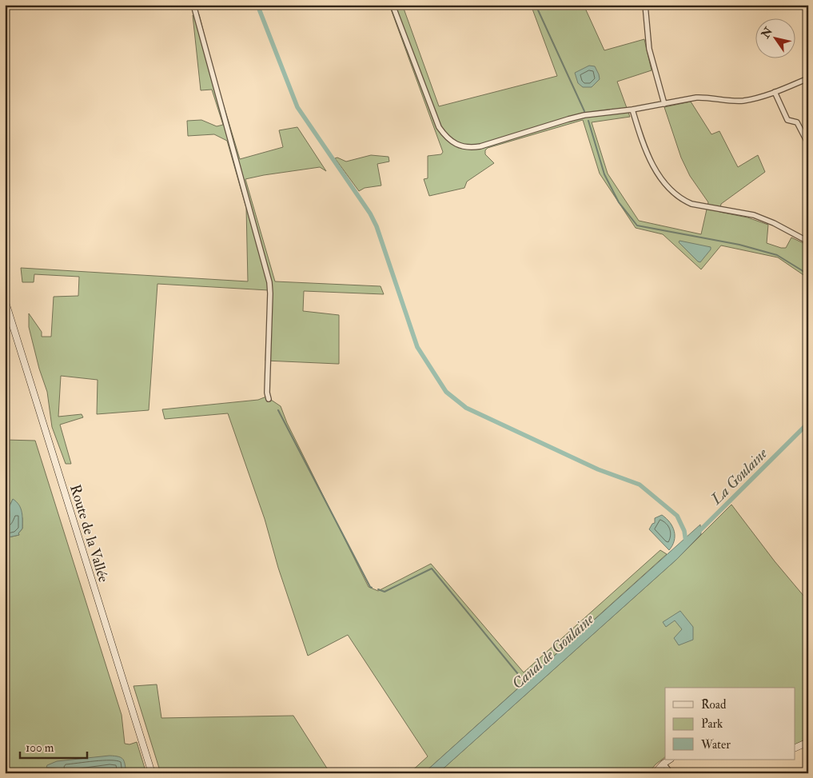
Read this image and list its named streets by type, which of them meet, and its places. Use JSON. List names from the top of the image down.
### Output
{
  "streets": {
    "main road": ["Route de la Vallée"]
  },
  "water": ["La Goulaine", "Canal de Goulaine"],
  "legend": ["Road", "Park", "Water"],
  "scale_bar": "100 m",
  "north": "top left"
}
